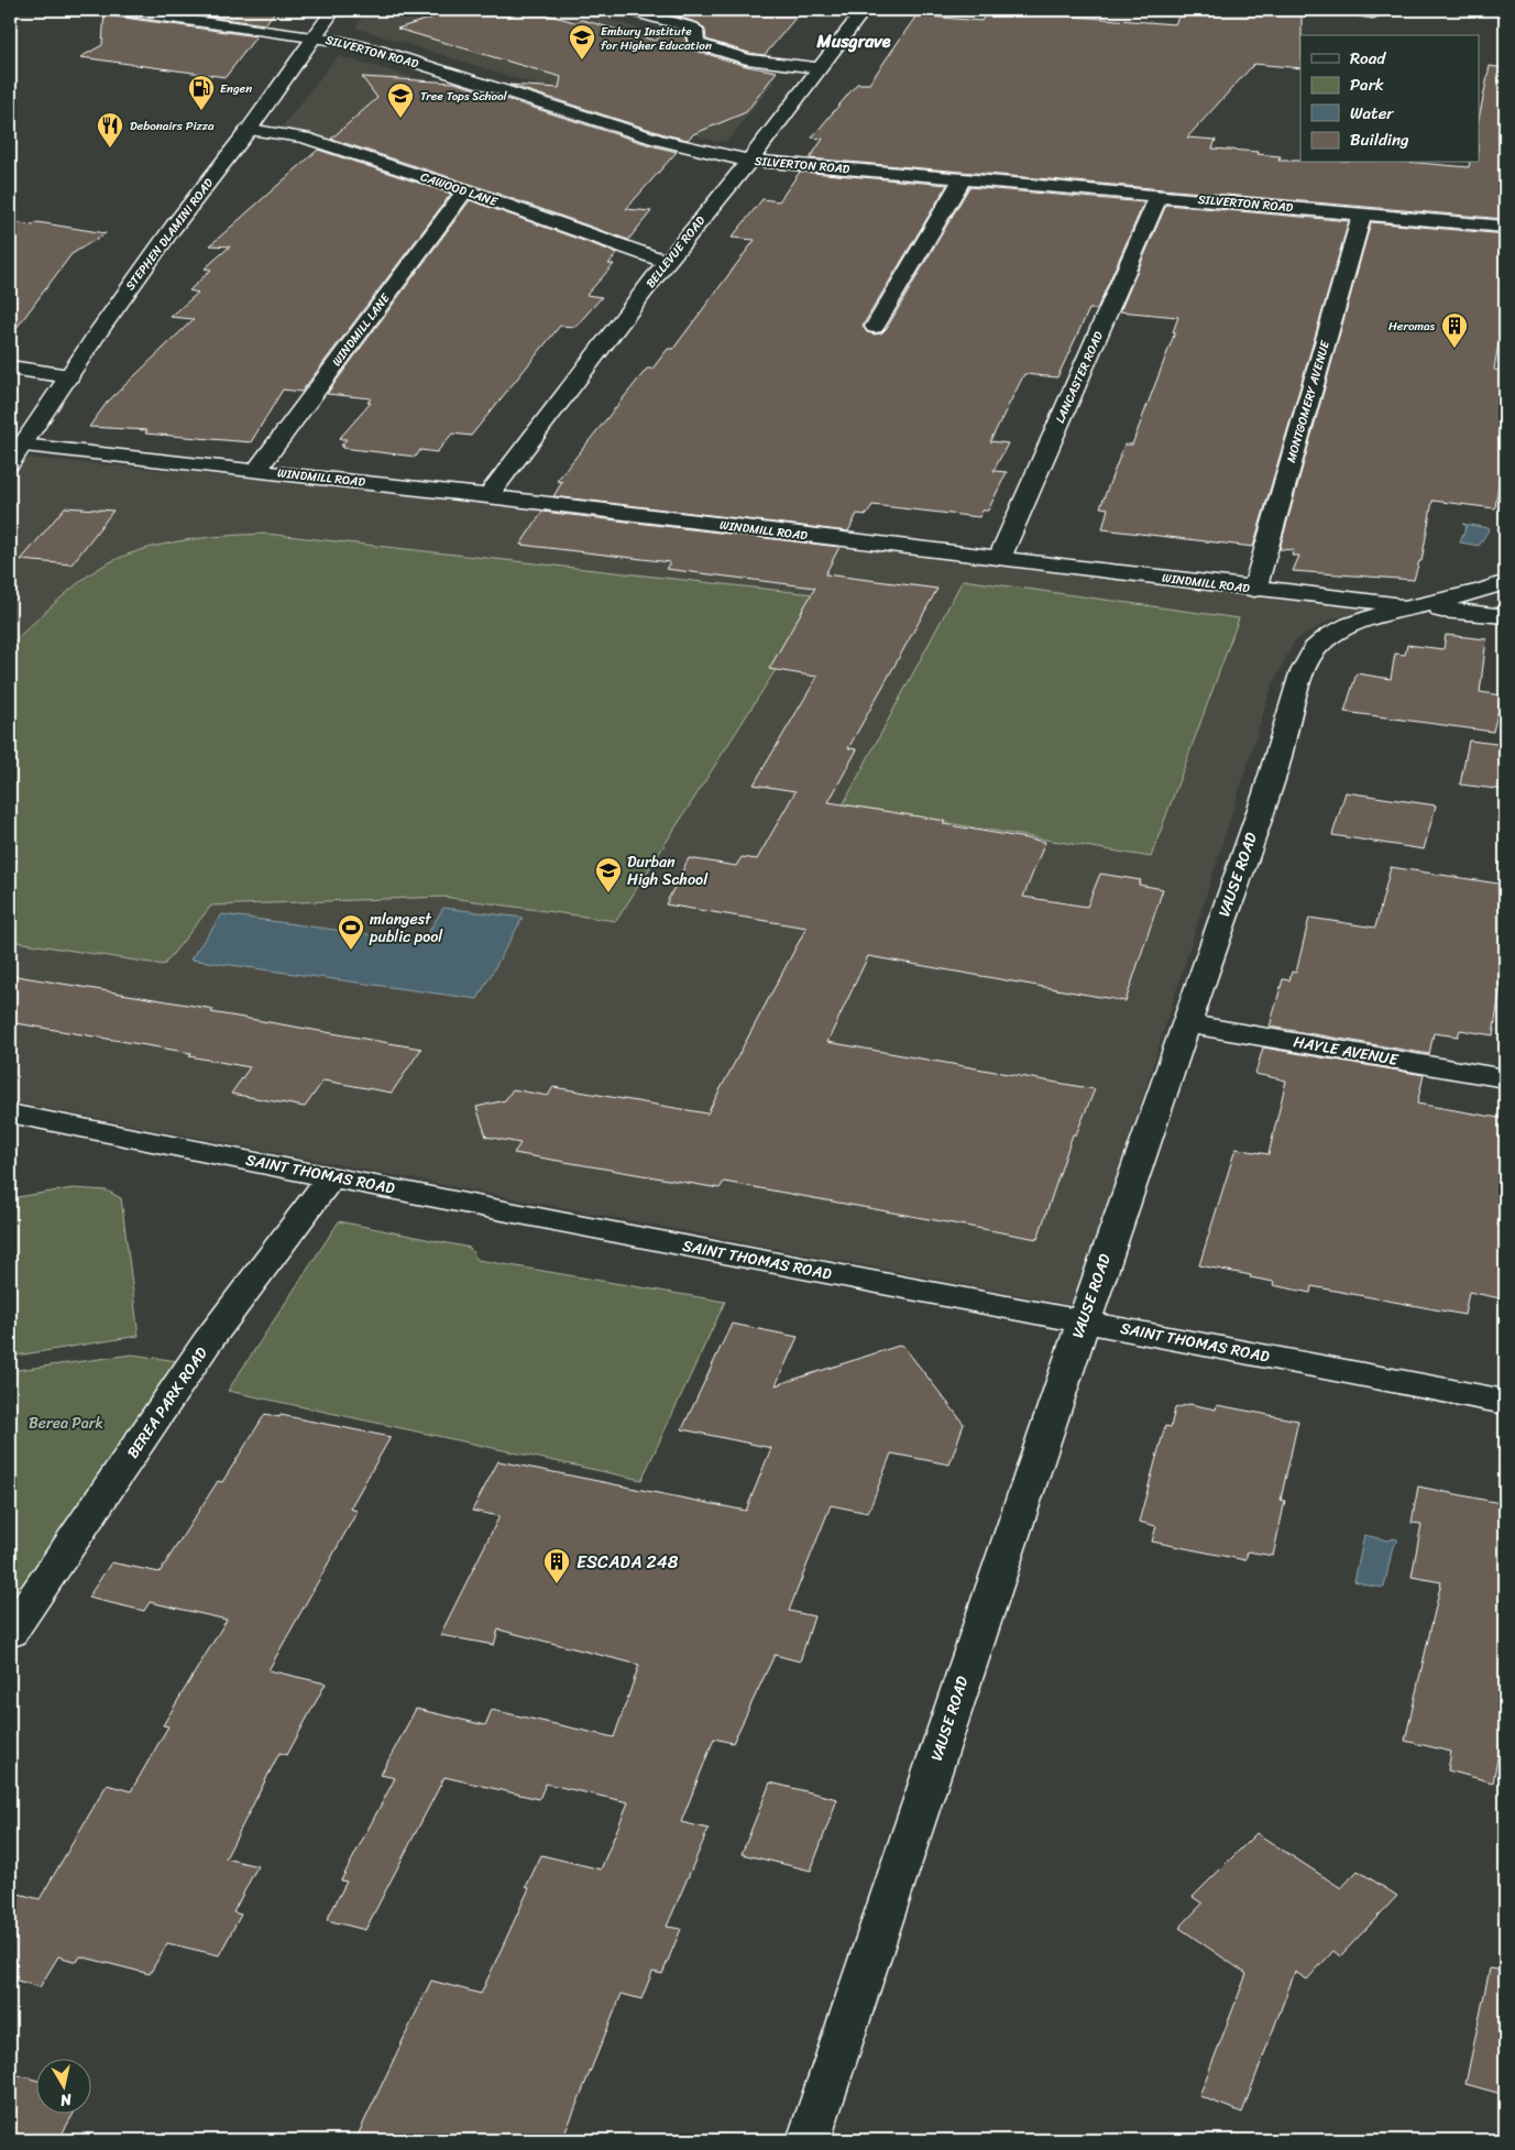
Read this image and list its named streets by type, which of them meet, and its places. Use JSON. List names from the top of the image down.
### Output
{
  "streets": {
    "street": [
      "SILVERTON ROAD",
      "CAWOOD LANE",
      "STEPHEN DLAMINI ROAD",
      "BELLEVUE ROAD",
      "WINDMILL LANE",
      "LANCASTER ROAD",
      "MONTGOMERY AVENUE",
      "WINDMILL ROAD",
      "VAUSE ROAD",
      "HAYLE AVENUE",
      "SAINT THOMAS ROAD",
      "BEREA PARK ROAD"
    ]
  },
  "crossings": [
    ["SILVERTON ROAD", "STEPHEN DLAMINI ROAD"],
    ["SILVERTON ROAD", "BELLEVUE ROAD"],
    ["SILVERTON ROAD", "LANCASTER ROAD"],
    ["SILVERTON ROAD", "MONTGOMERY AVENUE"],
    ["CAWOOD LANE", "STEPHEN DLAMINI ROAD"],
    ["CAWOOD LANE", "BELLEVUE ROAD"],
    ["CAWOOD LANE", "WINDMILL LANE"],
    ["STEPHEN DLAMINI ROAD", "WINDMILL ROAD"],
    ["BELLEVUE ROAD", "WINDMILL ROAD"],
    ["WINDMILL LANE", "WINDMILL ROAD"],
    ["LANCASTER ROAD", "WINDMILL ROAD"],
    ["MONTGOMERY AVENUE", "WINDMILL ROAD"],
    ["WINDMILL ROAD", "VAUSE ROAD"],
    ["VAUSE ROAD", "HAYLE AVENUE"],
    ["VAUSE ROAD", "SAINT THOMAS ROAD"],
    ["SAINT THOMAS ROAD", "BEREA PARK ROAD"]
  ],
  "districts": ["Musgrave"],
  "parks": ["Berea Park"],
  "places": {
    "school or university": ["Embury Institute for Higher Education", "Tree Tops School", "Durban High School"],
    "fuel station": ["Engen"],
    "restaurant": ["Debonairs Pizza"],
    "building": ["Heromas", "ESCADA 248"],
    "sports": ["mlangest public pool"]
  },
  "legend": [
    "Road",
    "Park",
    "Water",
    "Building"
  ],
  "north": "bottom"
}
